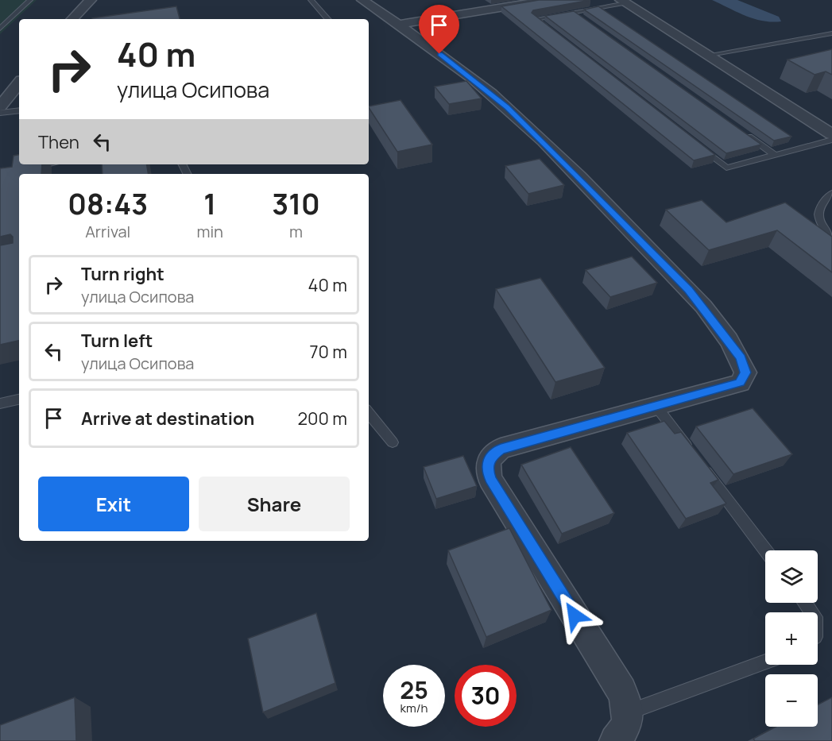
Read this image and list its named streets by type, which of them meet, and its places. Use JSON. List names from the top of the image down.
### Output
{
  "page": {
    "turn": ["40 m", "улица Осипова"],
    "then": "Then",
    "eta": [
      "08:43",
      "Arrival",
      "1",
      "min",
      "310",
      "m"
    ],
    "list": [
      {
        "name": "Turn right",
        "note": "улица Осипова",
        "value": "40 m"
      },
      {
        "name": "Turn left",
        "note": "улица Осипова",
        "value": "70 m"
      },
      {
        "name": "Arrive at destination",
        "value": "200 m"
      }
    ],
    "buttons": ["Exit", "Share"],
    "map_buttons": ["+", "−"],
    "speed": "25 km/h",
    "limit": "30"
  }
}
